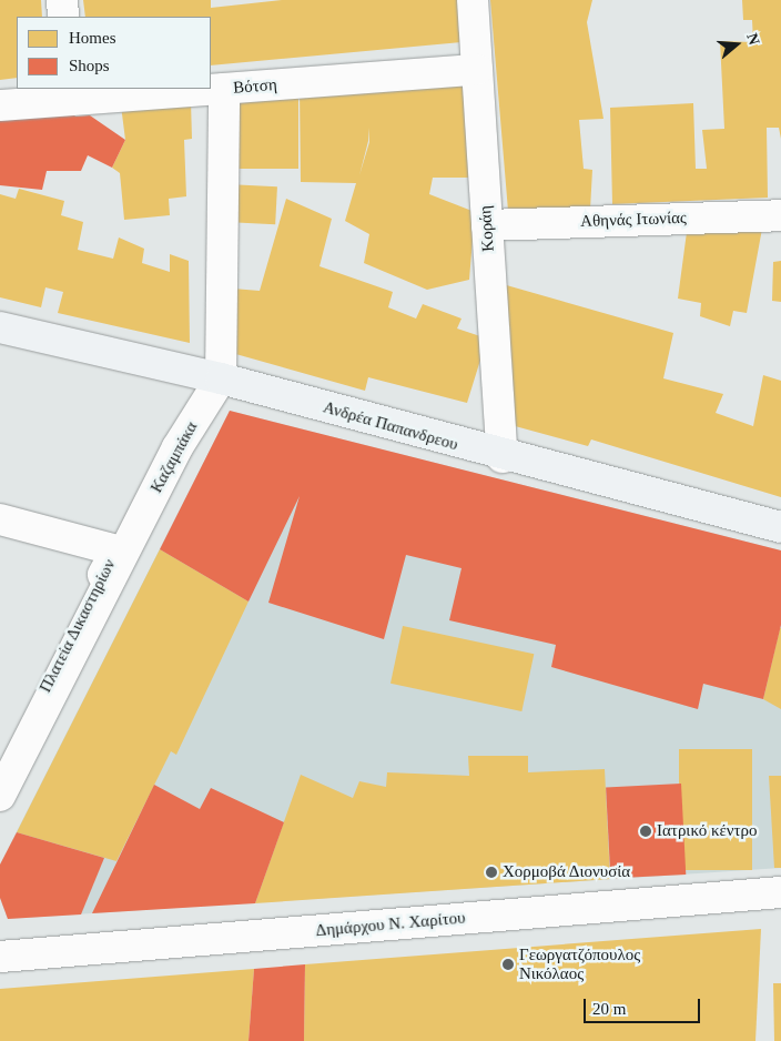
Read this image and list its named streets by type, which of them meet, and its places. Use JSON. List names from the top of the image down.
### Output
{
  "streets": {
    "main road": ["Ανδρέα Παπανδρεου"],
    "street": [
      "Βότση",
      "Αθηνάς Ιτωνίας",
      "Κοράη",
      "Καζαμπάκα",
      "Πλατεία Δικαστηρίων",
      "Δημάρχου Ν. Χαρίτου"
    ]
  },
  "crossings": [
    ["Βότση", "Κοράη"],
    ["Αθηνάς Ιτωνίας", "Κοράη"],
    ["Κοράη", "Ανδρέα Παπανδρεου"],
    ["Ανδρέα Παπανδρεου", "Καζαμπάκα"],
    ["Καζαμπάκα", "Πλατεία Δικαστηρίων"]
  ],
  "places": ["Ιατρικό κέντρο", "Χορμοβά Διονυσία", "Γεωργατζόπουλος Νικόλαος"],
  "legend": ["Homes", "Shops"],
  "scale_bar": "20 m",
  "north": "right"
}
